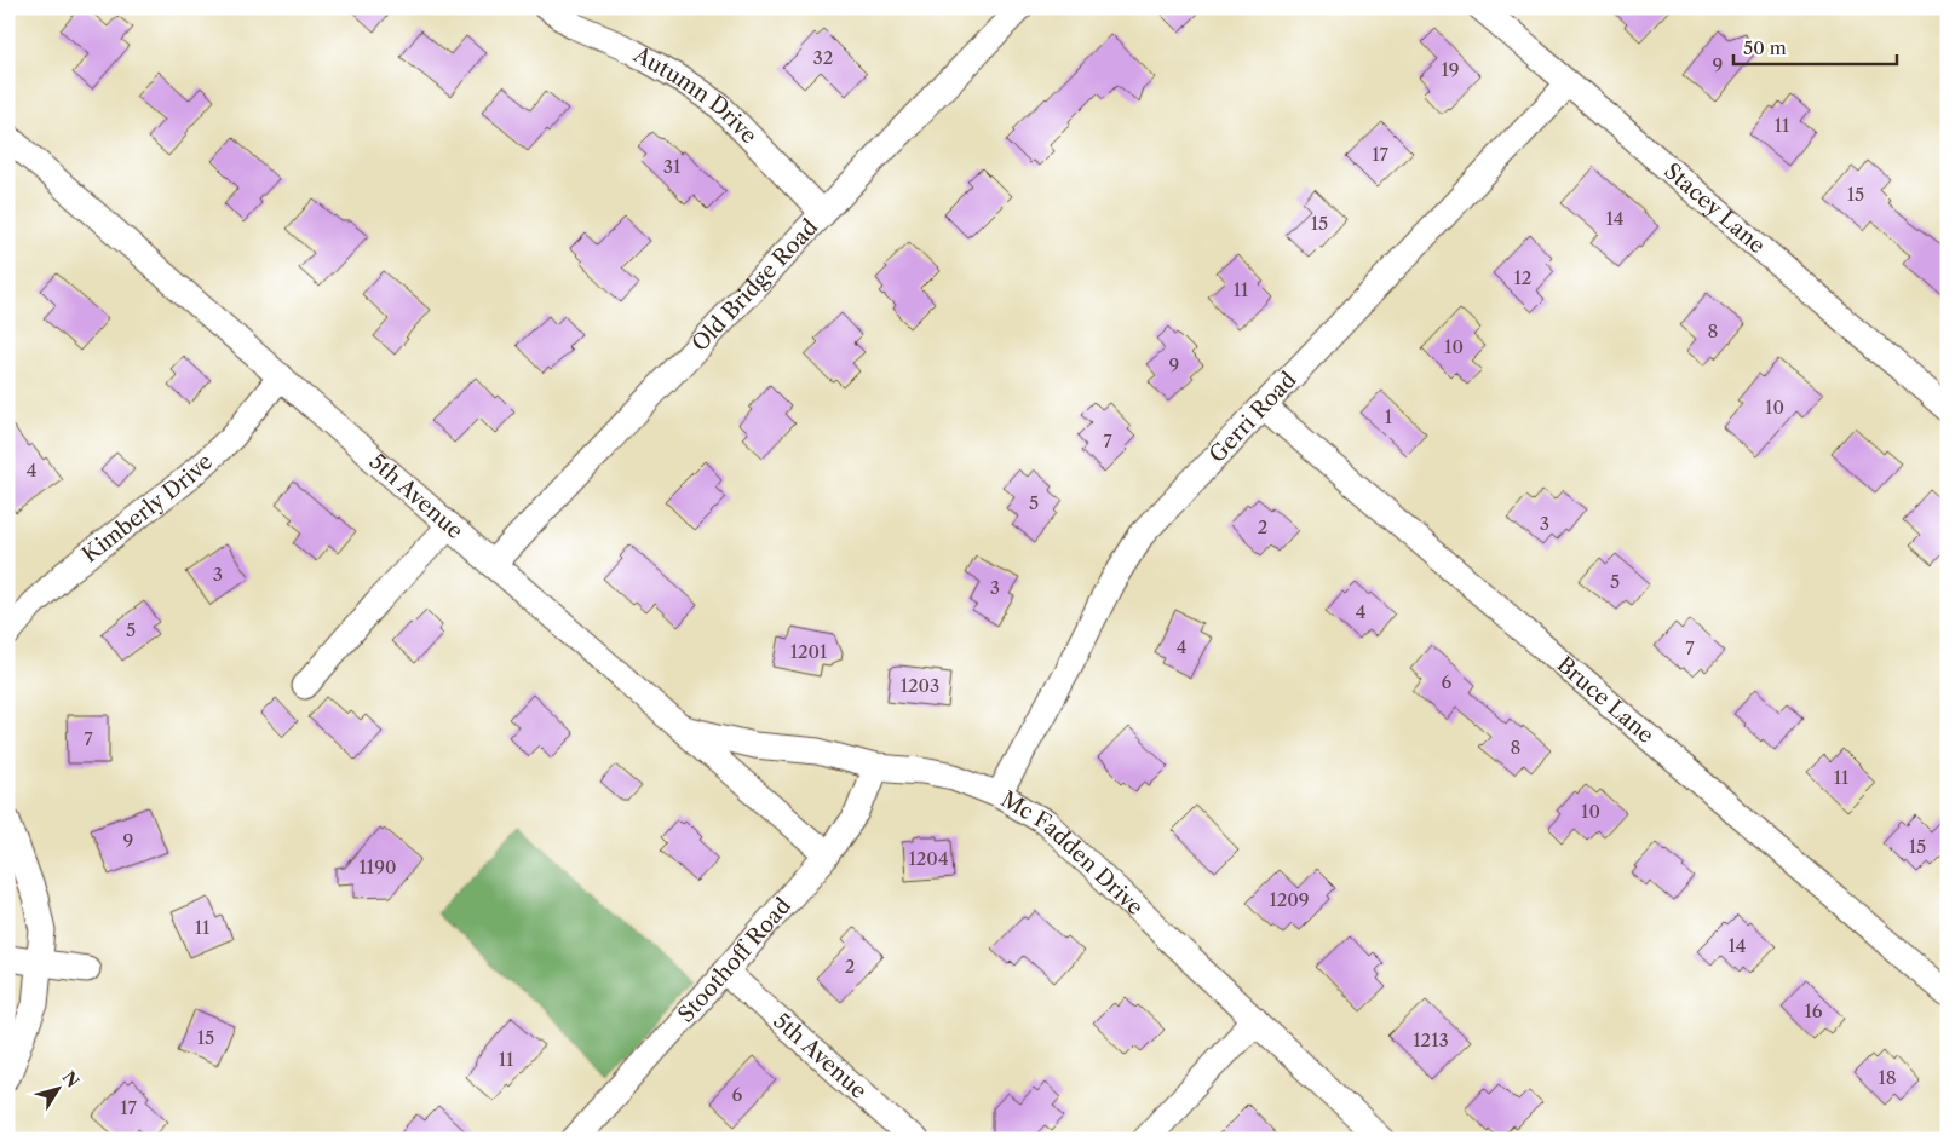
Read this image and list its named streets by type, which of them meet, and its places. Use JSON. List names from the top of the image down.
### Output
{
  "streets": {
    "street": [
      "Autumn Drive",
      "Stacey Lane",
      "Old Bridge Road",
      "Gerri Road",
      "5th Avenue",
      "Kimberly Drive",
      "Bruce Lane",
      "Mc Fadden Drive",
      "Stoothoff Road"
    ]
  },
  "crossings": [
    ["Autumn Drive", "Old Bridge Road"],
    ["Stacey Lane", "Gerri Road"],
    ["Old Bridge Road", "5th Avenue"],
    ["Gerri Road", "Bruce Lane"],
    ["Gerri Road", "Mc Fadden Drive"],
    ["5th Avenue", "Kimberly Drive"],
    ["5th Avenue", "Mc Fadden Drive"],
    ["5th Avenue", "Stoothoff Road"],
    ["Mc Fadden Drive", "Stoothoff Road"]
  ],
  "house_numbers": [
    "32",
    "9",
    "19",
    "11",
    "17",
    "31",
    "15",
    "14",
    "15",
    "12",
    "11",
    "8",
    "10",
    "9",
    "10",
    "1",
    "7",
    "4",
    "5",
    "3",
    "2",
    "3",
    "5",
    "3",
    "4",
    "5",
    "4",
    "7",
    "1201",
    "6",
    "1203",
    "7",
    "8",
    "11",
    "10",
    "9",
    "15",
    "1204",
    "1190",
    "1209",
    "11",
    "14",
    "2",
    "16",
    "15",
    "1213",
    "11",
    "18",
    "6",
    "17"
  ],
  "scale_bar": "50 m",
  "north": "top right"
}
